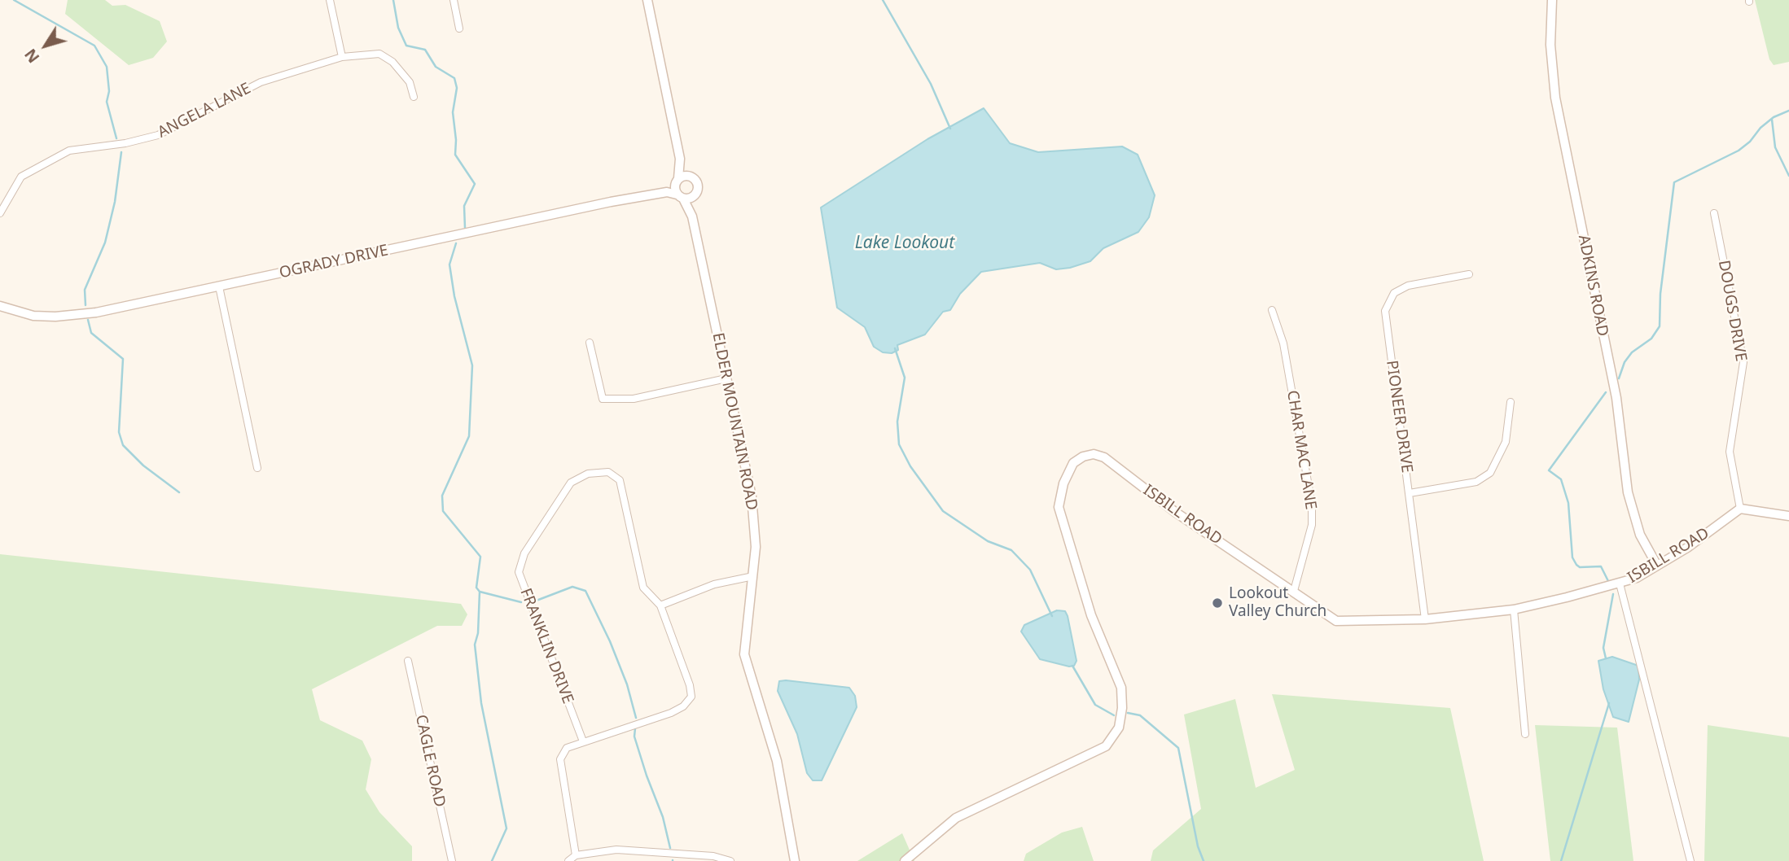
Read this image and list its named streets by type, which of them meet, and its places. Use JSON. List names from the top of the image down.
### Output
{
  "streets": {
    "street": [
      "ANGELA LANE",
      "OGRADY DRIVE",
      "ADKINS ROAD",
      "DOUGS DRIVE",
      "PIONEER DRIVE",
      "ELDER MOUNTAIN ROAD",
      "CHAR MAC LANE",
      "ISBILL ROAD",
      "FRANKLIN DRIVE",
      "CAGLE ROAD"
    ]
  },
  "crossings": [
    ["OGRADY DRIVE", "ELDER MOUNTAIN ROAD"],
    ["ADKINS ROAD", "ISBILL ROAD"],
    ["DOUGS DRIVE", "ISBILL ROAD"],
    ["PIONEER DRIVE", "ISBILL ROAD"],
    ["CHAR MAC LANE", "ISBILL ROAD"]
  ],
  "water": ["Lake Lookout"],
  "places": ["Lookout Valley Church"],
  "north": "bottom left"
}
